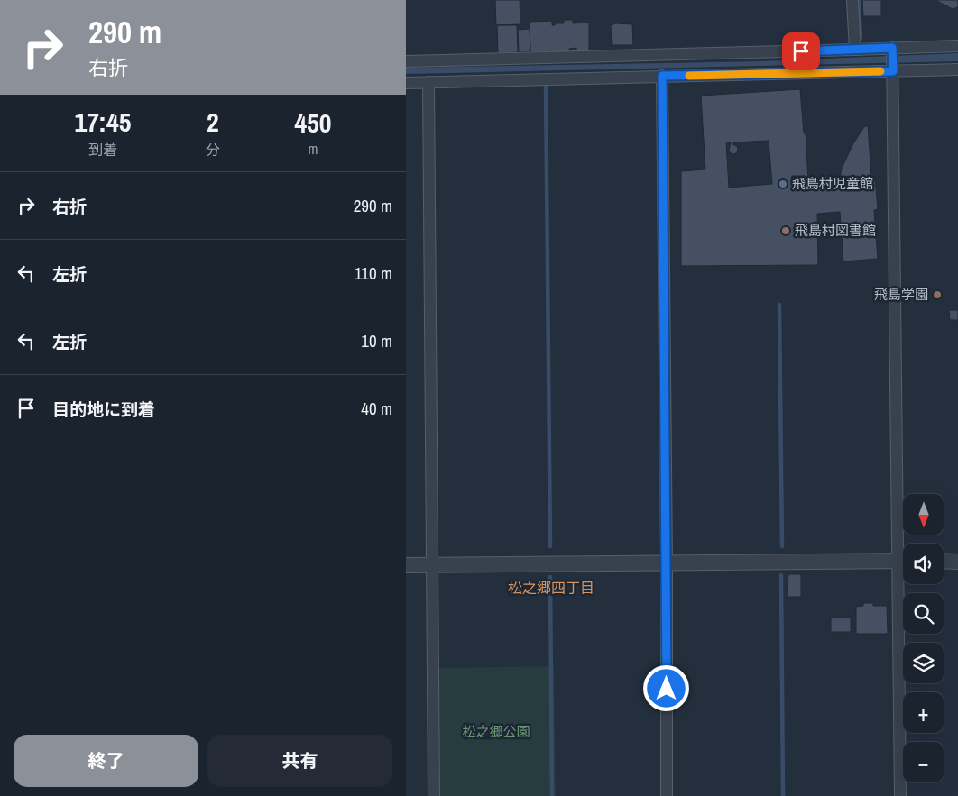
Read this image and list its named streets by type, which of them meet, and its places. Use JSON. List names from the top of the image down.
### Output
{
  "districts": ["松之郷四丁目"],
  "parks": ["松之郷公園"],
  "places": ["飛島村児童館", "飛島村図書館", "飛島学園"],
  "north": "bottom",
  "page": {
    "turn": ["290 m", "右折"],
    "eta": [
      "17:45",
      "到着",
      "2",
      "分",
      "450",
      "m"
    ],
    "list": [
      {
        "name": "右折",
        "value": "290 m"
      },
      {
        "name": "左折",
        "value": "110 m"
      },
      {
        "name": "左折",
        "value": "10 m"
      },
      {
        "name": "目的地に到着",
        "value": "40 m"
      }
    ],
    "map_buttons": ["+", "−"],
    "buttons": ["終了", "共有"]
  }
}
